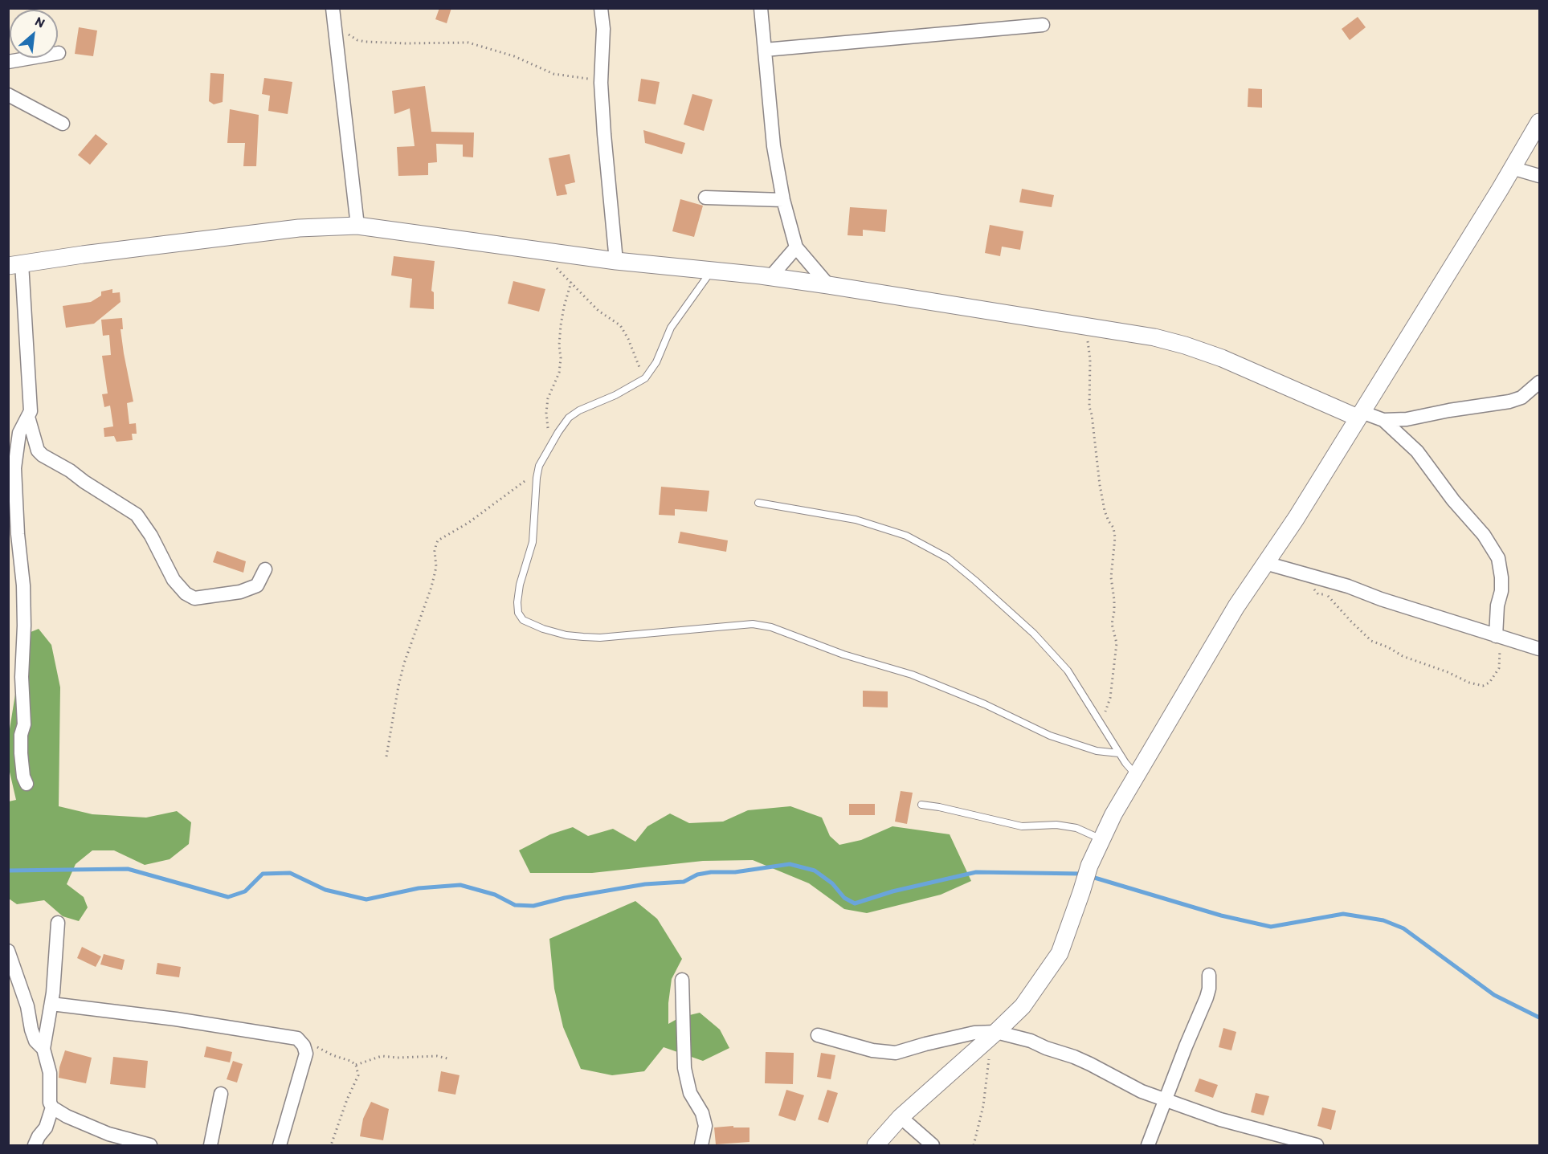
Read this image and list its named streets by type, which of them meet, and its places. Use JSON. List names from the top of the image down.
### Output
{
  "north": "top right"
}
